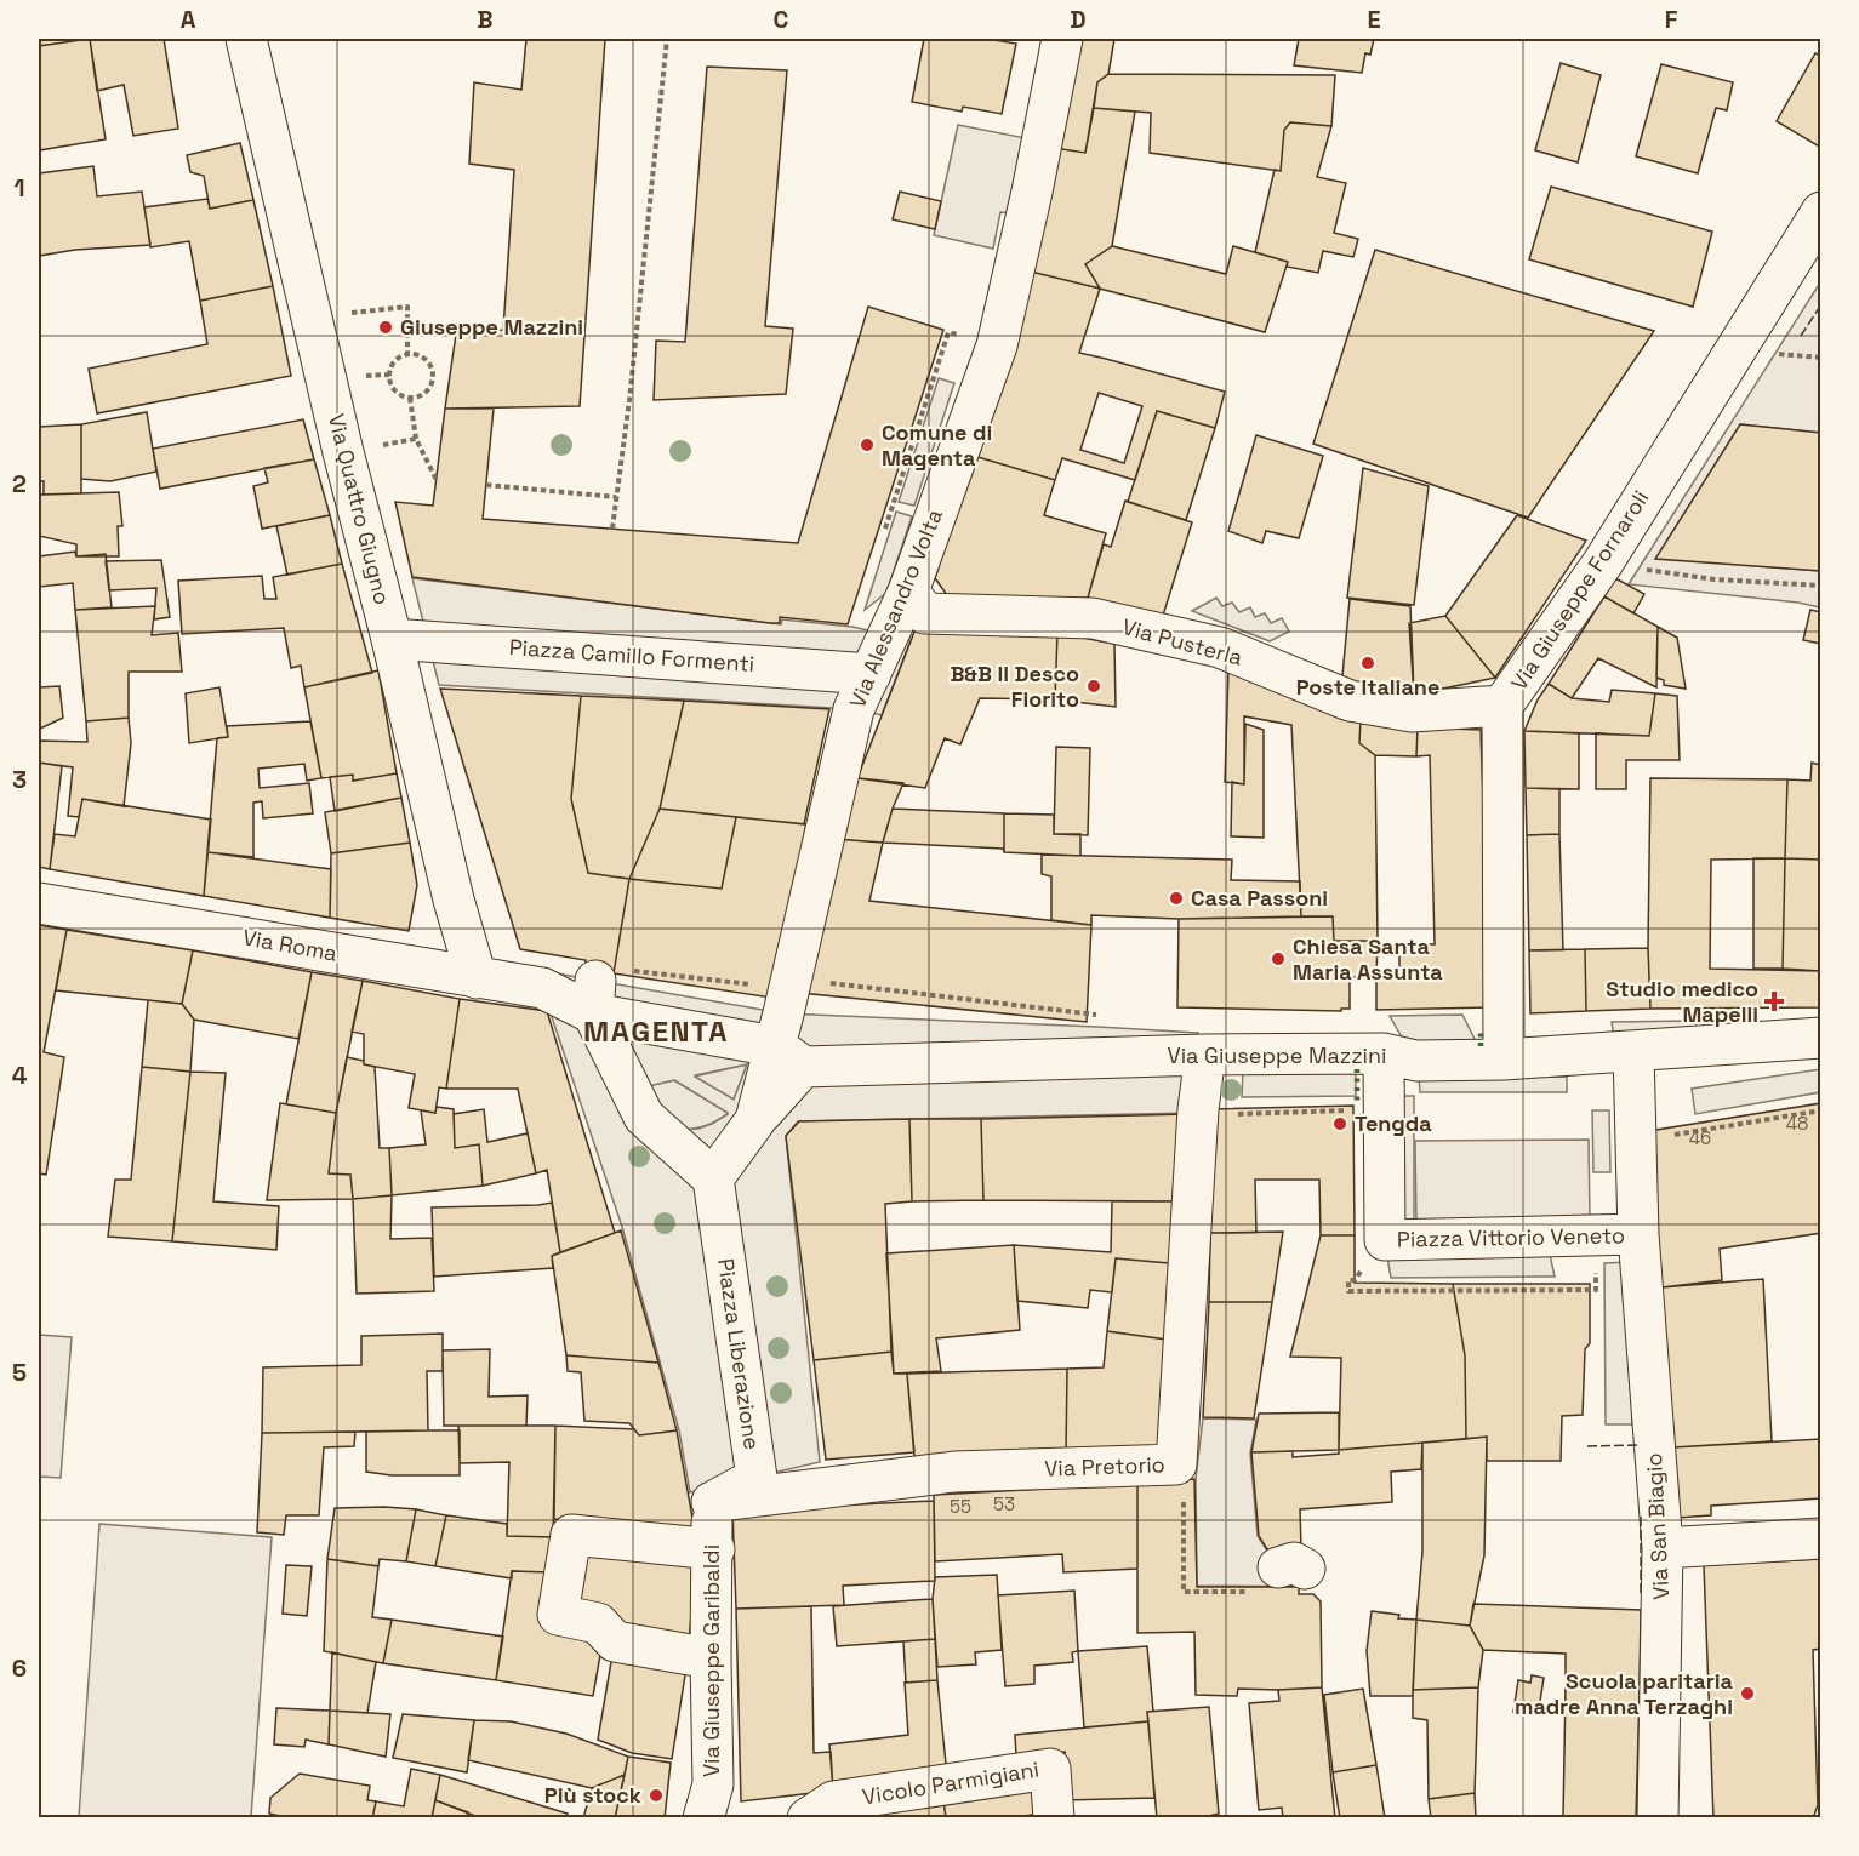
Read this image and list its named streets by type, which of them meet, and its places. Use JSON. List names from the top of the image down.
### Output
{
  "streets": {
    "street": [
      "Via Quattro Giugno",
      "Via Giuseppe Fornaroli",
      "Via Alessandro Volta",
      "Via Pusterla",
      "Piazza Camillo Formenti",
      "Via Roma",
      "Via Giuseppe Mazzini",
      "Piazza Vittorio Veneto",
      "Piazza Liberazione",
      "Via Pretorio",
      "Via San Biagio",
      "Via Giuseppe Garibaldi",
      "Vicolo Parmigiani"
    ]
  },
  "crossings": [
    ["Via Quattro Giugno", "Piazza Camillo Formenti"],
    ["Via Quattro Giugno", "Via Roma"],
    ["Via Giuseppe Fornaroli", "Via Pusterla"],
    ["Via Giuseppe Fornaroli", "Via Giuseppe Mazzini"],
    ["Via Alessandro Volta", "Via Pusterla"],
    ["Via Alessandro Volta", "Piazza Camillo Formenti"],
    ["Via Alessandro Volta", "Via Giuseppe Mazzini"],
    ["Via Giuseppe Mazzini", "Piazza Vittorio Veneto"],
    ["Via Giuseppe Mazzini", "Via Pretorio"],
    ["Piazza Vittorio Veneto", "Via San Biagio"],
    ["Piazza Liberazione", "Via Pretorio"],
    ["Piazza Liberazione", "Via Giuseppe Garibaldi"],
    ["Via Pretorio", "Via Giuseppe Garibaldi"]
  ],
  "districts": ["MAGENTA"],
  "places": {
    "other": [
      "Giuseppe Mazzini",
      "Comune di Magenta",
      "Poste Italiane",
      "B&B Il Desco Fiorito",
      "Casa Passoni",
      "Chiesa Santa Maria Assunta",
      "Tengda",
      "Scuola paritaria madre Anna Terzaghi",
      "Più stock"
    ],
    "health": ["Studio medico Mapelli"]
  },
  "house_numbers": [
    "48",
    "46",
    "53",
    "55"
  ],
  "grid": {
    "columns": [
      "A",
      "B",
      "C",
      "D",
      "E",
      "F"
    ],
    "rows": [
      "1",
      "2",
      "3",
      "4",
      "5",
      "6"
    ]
  }
}
